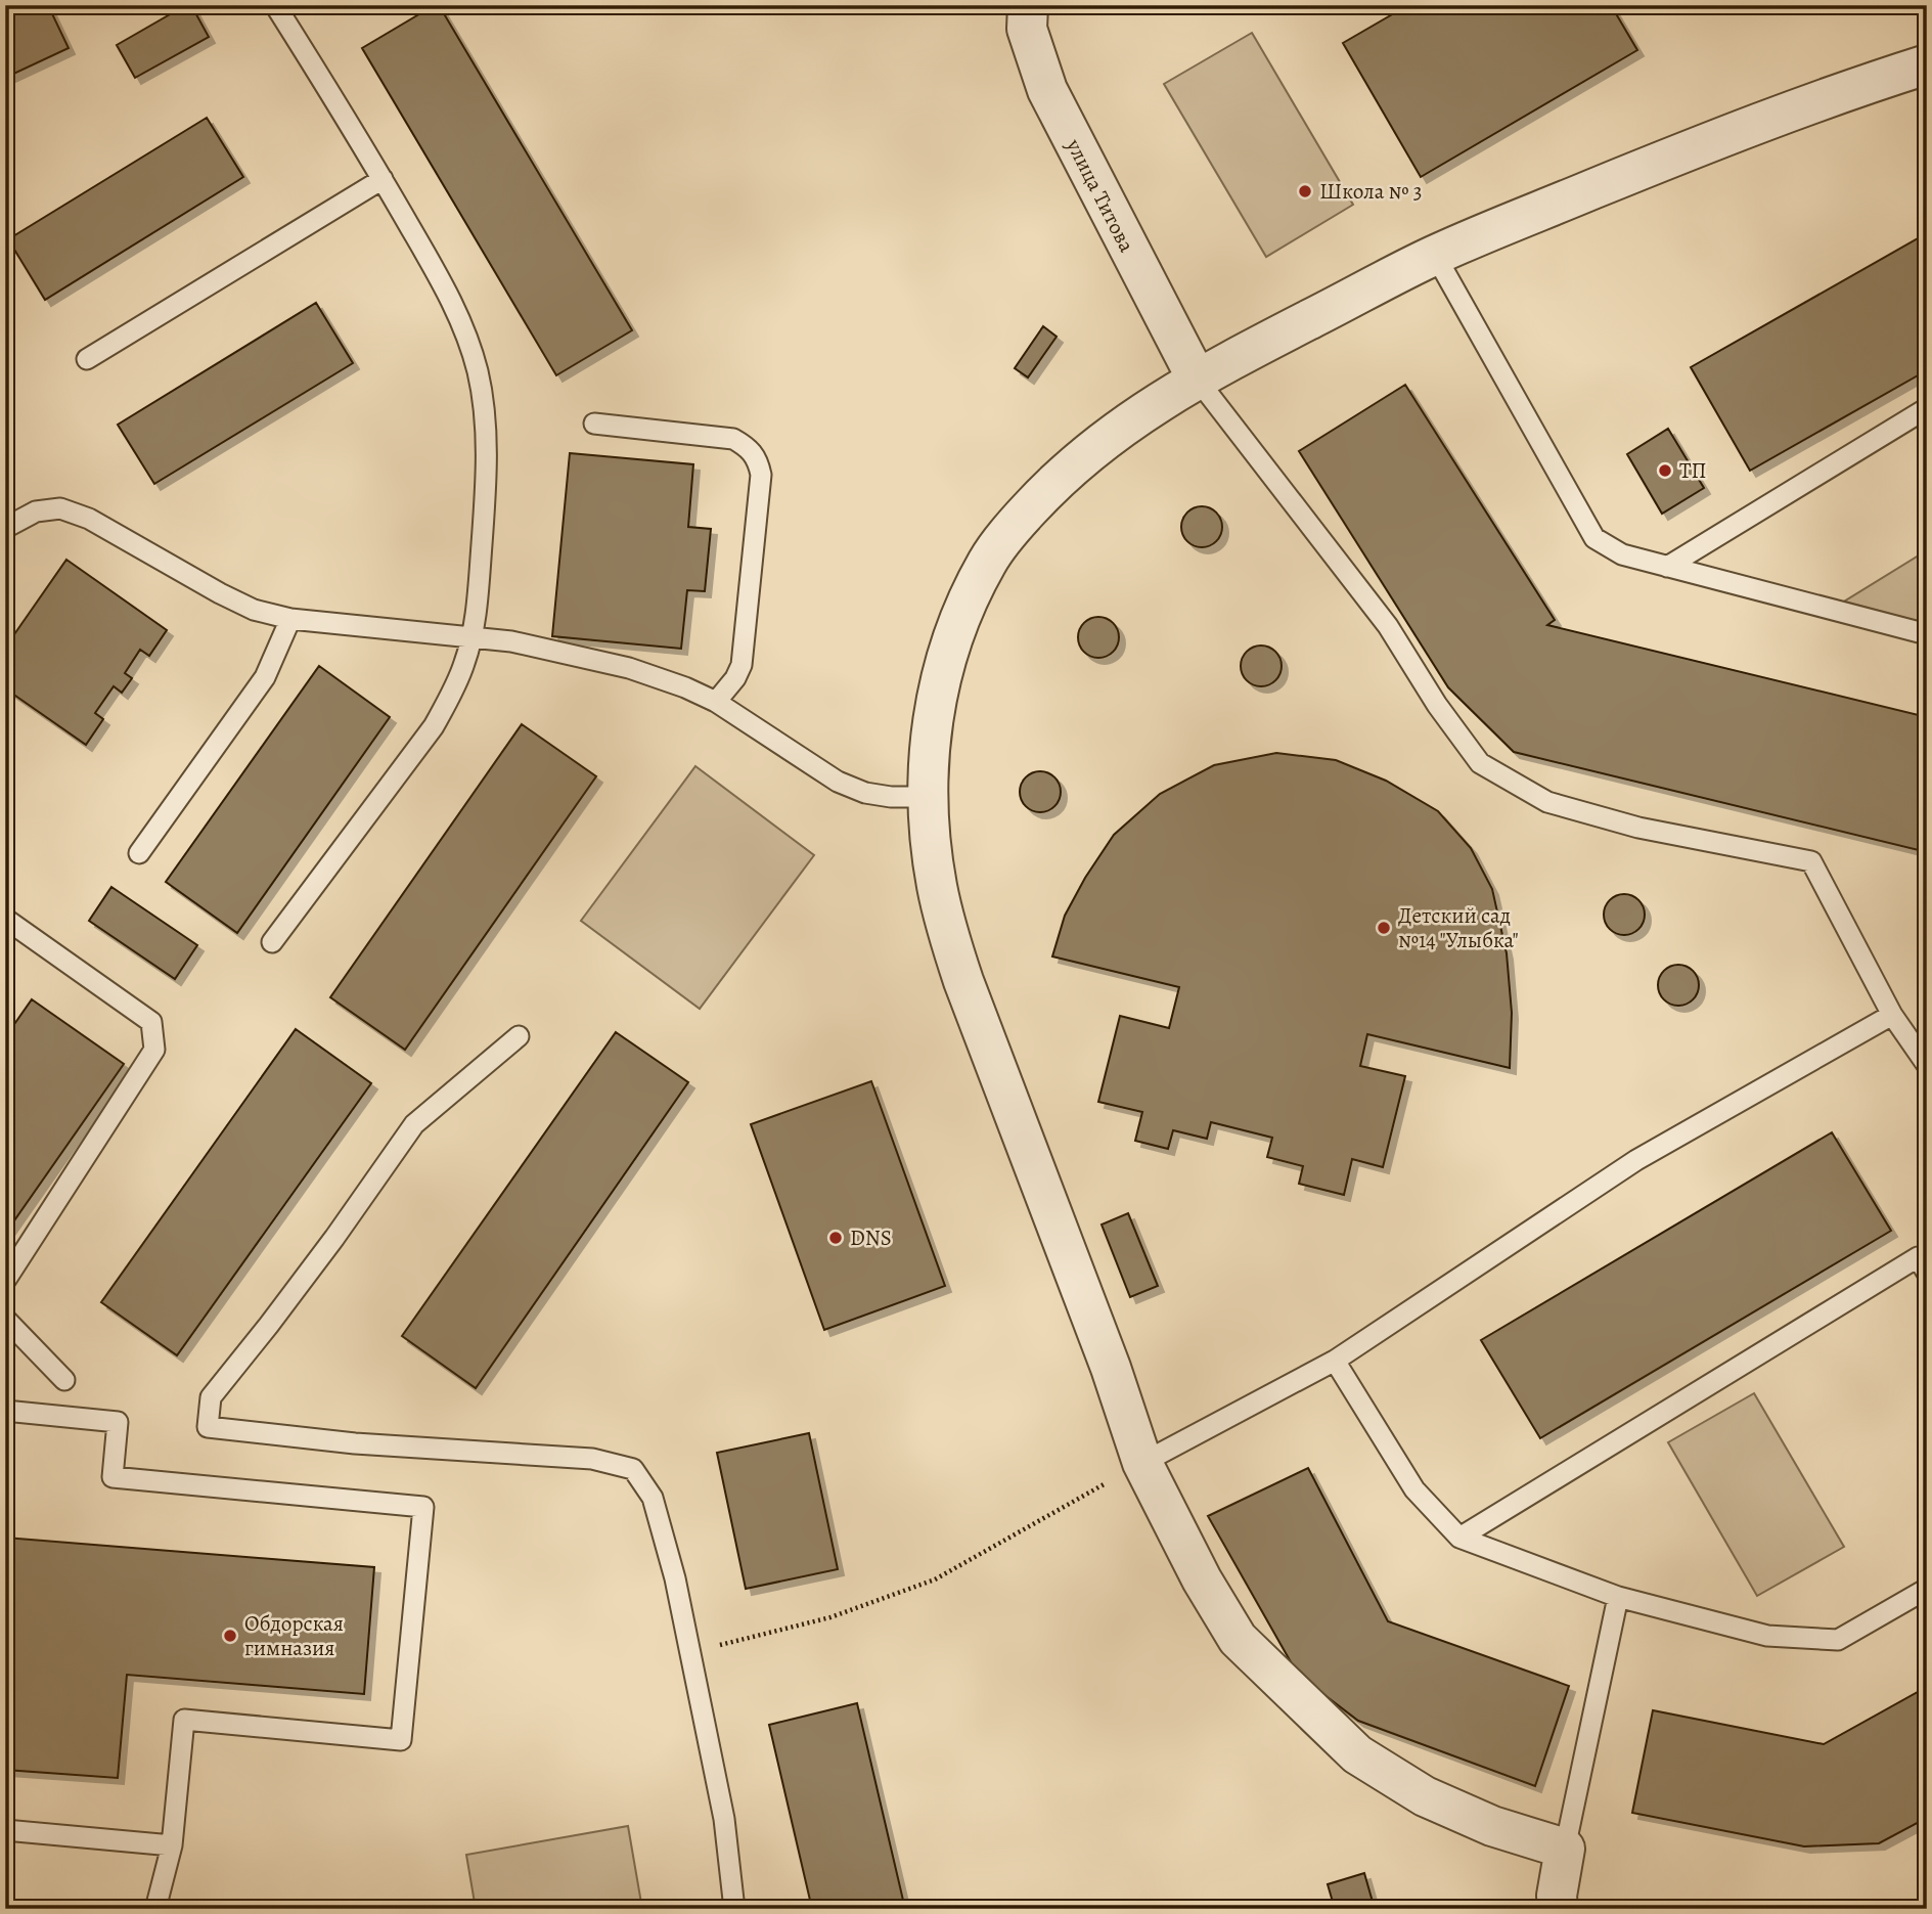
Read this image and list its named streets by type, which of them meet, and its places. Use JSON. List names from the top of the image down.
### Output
{
  "streets": {
    "street": ["улица Титова"]
  },
  "places": [
    "Школа № 3",
    "ТП",
    "Детский сад №14 \"Улыбка\"",
    "DNS",
    "Обдорская гимназия"
  ]
}
